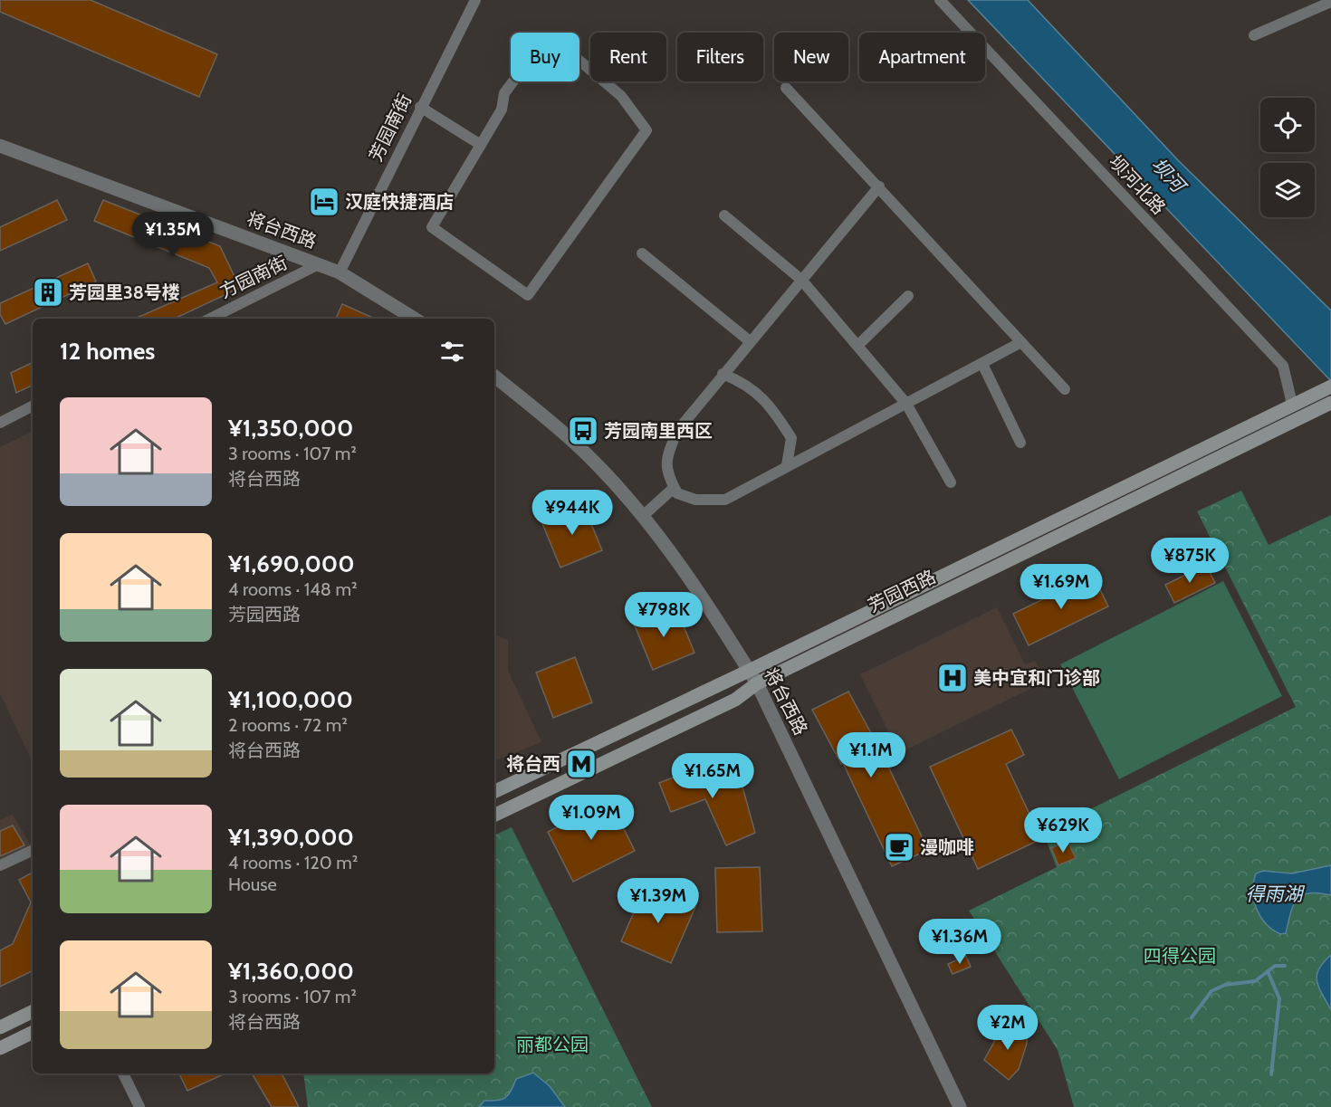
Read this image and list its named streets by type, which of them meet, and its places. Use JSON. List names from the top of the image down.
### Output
{
  "streets": {
    "main road": ["芳园西路"],
    "street": [
      "芳园南街",
      "坝河北路",
      "将台西路",
      "方园南街"
    ]
  },
  "crossings": [
    ["芳园南街", "将台西路"],
    ["坝河北路", "芳园西路"],
    ["将台西路", "方园南街"],
    ["将台西路", "芳园西路"]
  ],
  "water": ["坝河", "得雨湖"],
  "parks": ["四得公园", "丽都公园"],
  "places": {
    "hotel": ["汉庭快捷酒店"],
    "building": ["芳园里38号楼"],
    "bus stop": ["芳园南里西区"],
    "hospital": ["美中宜和门诊部"],
    "metro station": ["将台西"],
    "cafe": ["漫咖啡"]
  },
  "page": {
    "chip": [
      "Buy",
      "Rent",
      "Filters",
      "New",
      "Apartment"
    ],
    "price": [
      "¥1.35M",
      "¥944K",
      "¥875K",
      "¥1.69M",
      "¥798K",
      "¥1.1M",
      "¥1.65M",
      "¥1.09M",
      "¥629K",
      "¥1.39M",
      "¥1.36M",
      "¥2M"
    ],
    "heading": "12 homes",
    "list": [
      {
        "name": "¥1,350,000",
        "note": "3 rooms · 107 m² · 将台西路"
      },
      {
        "name": "¥1,690,000",
        "note": "4 rooms · 148 m² · 芳园西路"
      },
      {
        "name": "¥1,100,000",
        "note": "2 rooms · 72 m² · 将台西路"
      },
      {
        "name": "¥1,390,000",
        "note": "4 rooms · 120 m² · House"
      },
      {
        "name": "¥1,360,000",
        "note": "3 rooms · 107 m² · 将台西路"
      }
    ]
  }
}
